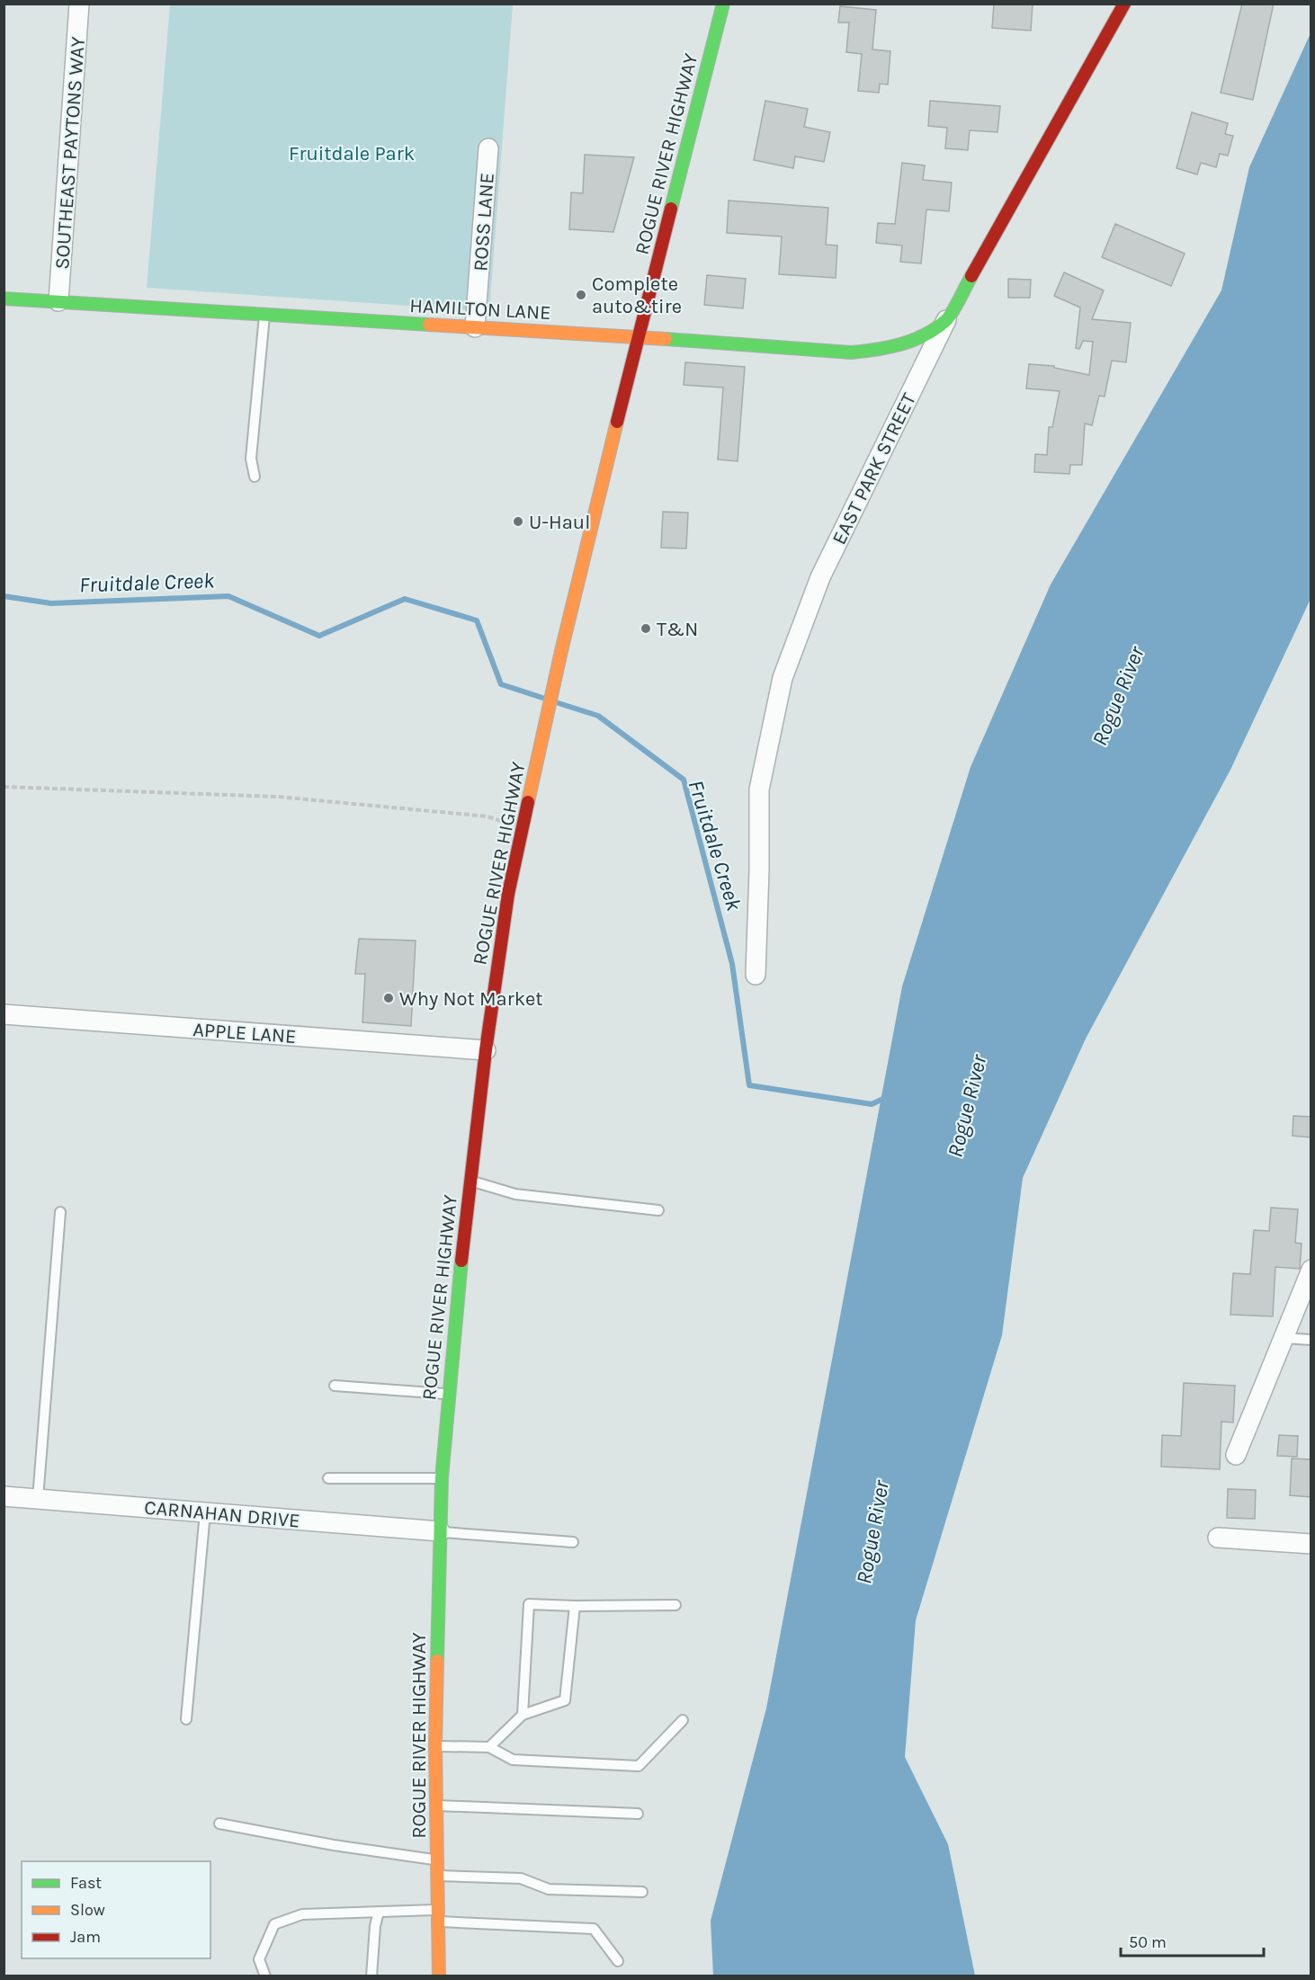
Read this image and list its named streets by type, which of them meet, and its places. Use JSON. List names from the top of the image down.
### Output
{
  "streets": {
    "main road": ["ROGUE RIVER HIGHWAY", "HAMILTON LANE", "EAST PARK STREET"],
    "street": [
      "SOUTHEAST PAYTONS WAY",
      "ROSS LANE",
      "APPLE LANE",
      "CARNAHAN DRIVE"
    ]
  },
  "crossings": [
    ["SOUTHEAST PAYTONS WAY", "HAMILTON LANE"],
    ["ROGUE RIVER HIGHWAY", "HAMILTON LANE"],
    ["ROGUE RIVER HIGHWAY", "APPLE LANE"],
    ["ROGUE RIVER HIGHWAY", "CARNAHAN DRIVE"],
    ["ROSS LANE", "HAMILTON LANE"],
    ["HAMILTON LANE", "EAST PARK STREET"]
  ],
  "water": ["Fruitdale Creek", "Rogue River"],
  "parks": ["Fruitdale Park"],
  "places": [
    "Complete auto&tire",
    "U-Haul",
    "T&N",
    "Why Not Market"
  ],
  "legend": ["Fast", "Slow", "Jam"],
  "scale_bar": "50 m"
}
